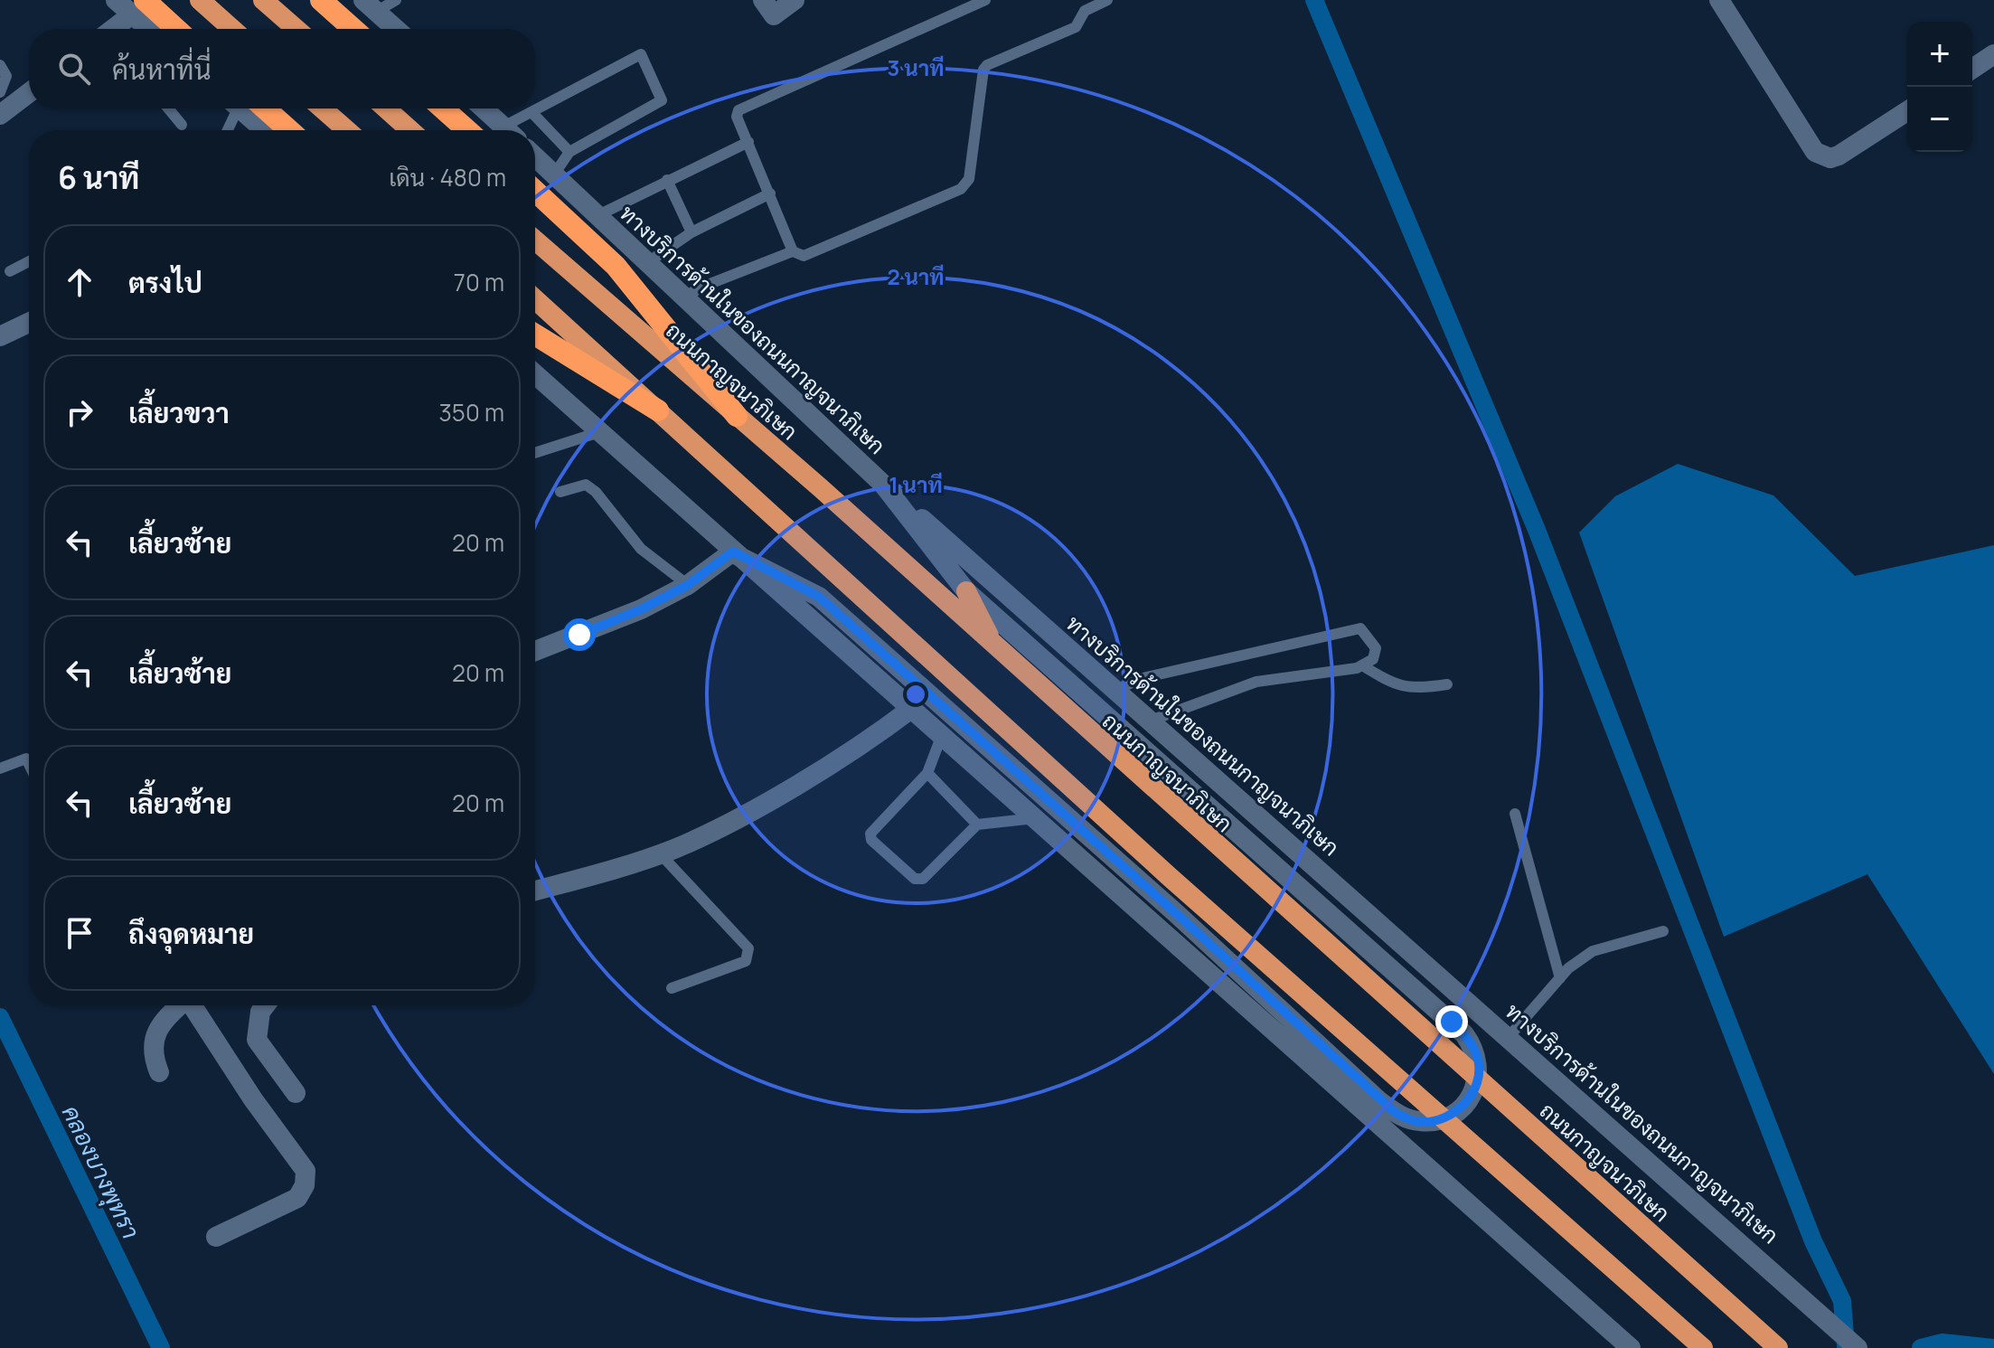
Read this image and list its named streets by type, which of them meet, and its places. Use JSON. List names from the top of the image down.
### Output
{
  "streets": {
    "highway": ["ถนนกาญจนาภิเษก"],
    "main road": ["ทางบริการด้านในของถนนกาญจนาภิเษก"]
  },
  "water": ["คลองบางพุทรา"],
  "page": {
    "map_buttons": ["+", "−"],
    "search": "ค้นหาที่นี่",
    "heading": ["6 นาที", "เดิน · 480 m"],
    "list": [
      ["ตรงไป", "70 m"],
      ["เลี้ยวขวา", "350 m"],
      ["เลี้ยวซ้าย", "20 m"],
      ["เลี้ยวซ้าย", "20 m"],
      ["เลี้ยวซ้าย", "20 m"],
      "ถึงจุดหมาย"
    ]
  },
  "rings": ["3 นาที", "2 นาที", "1 นาที"]
}
